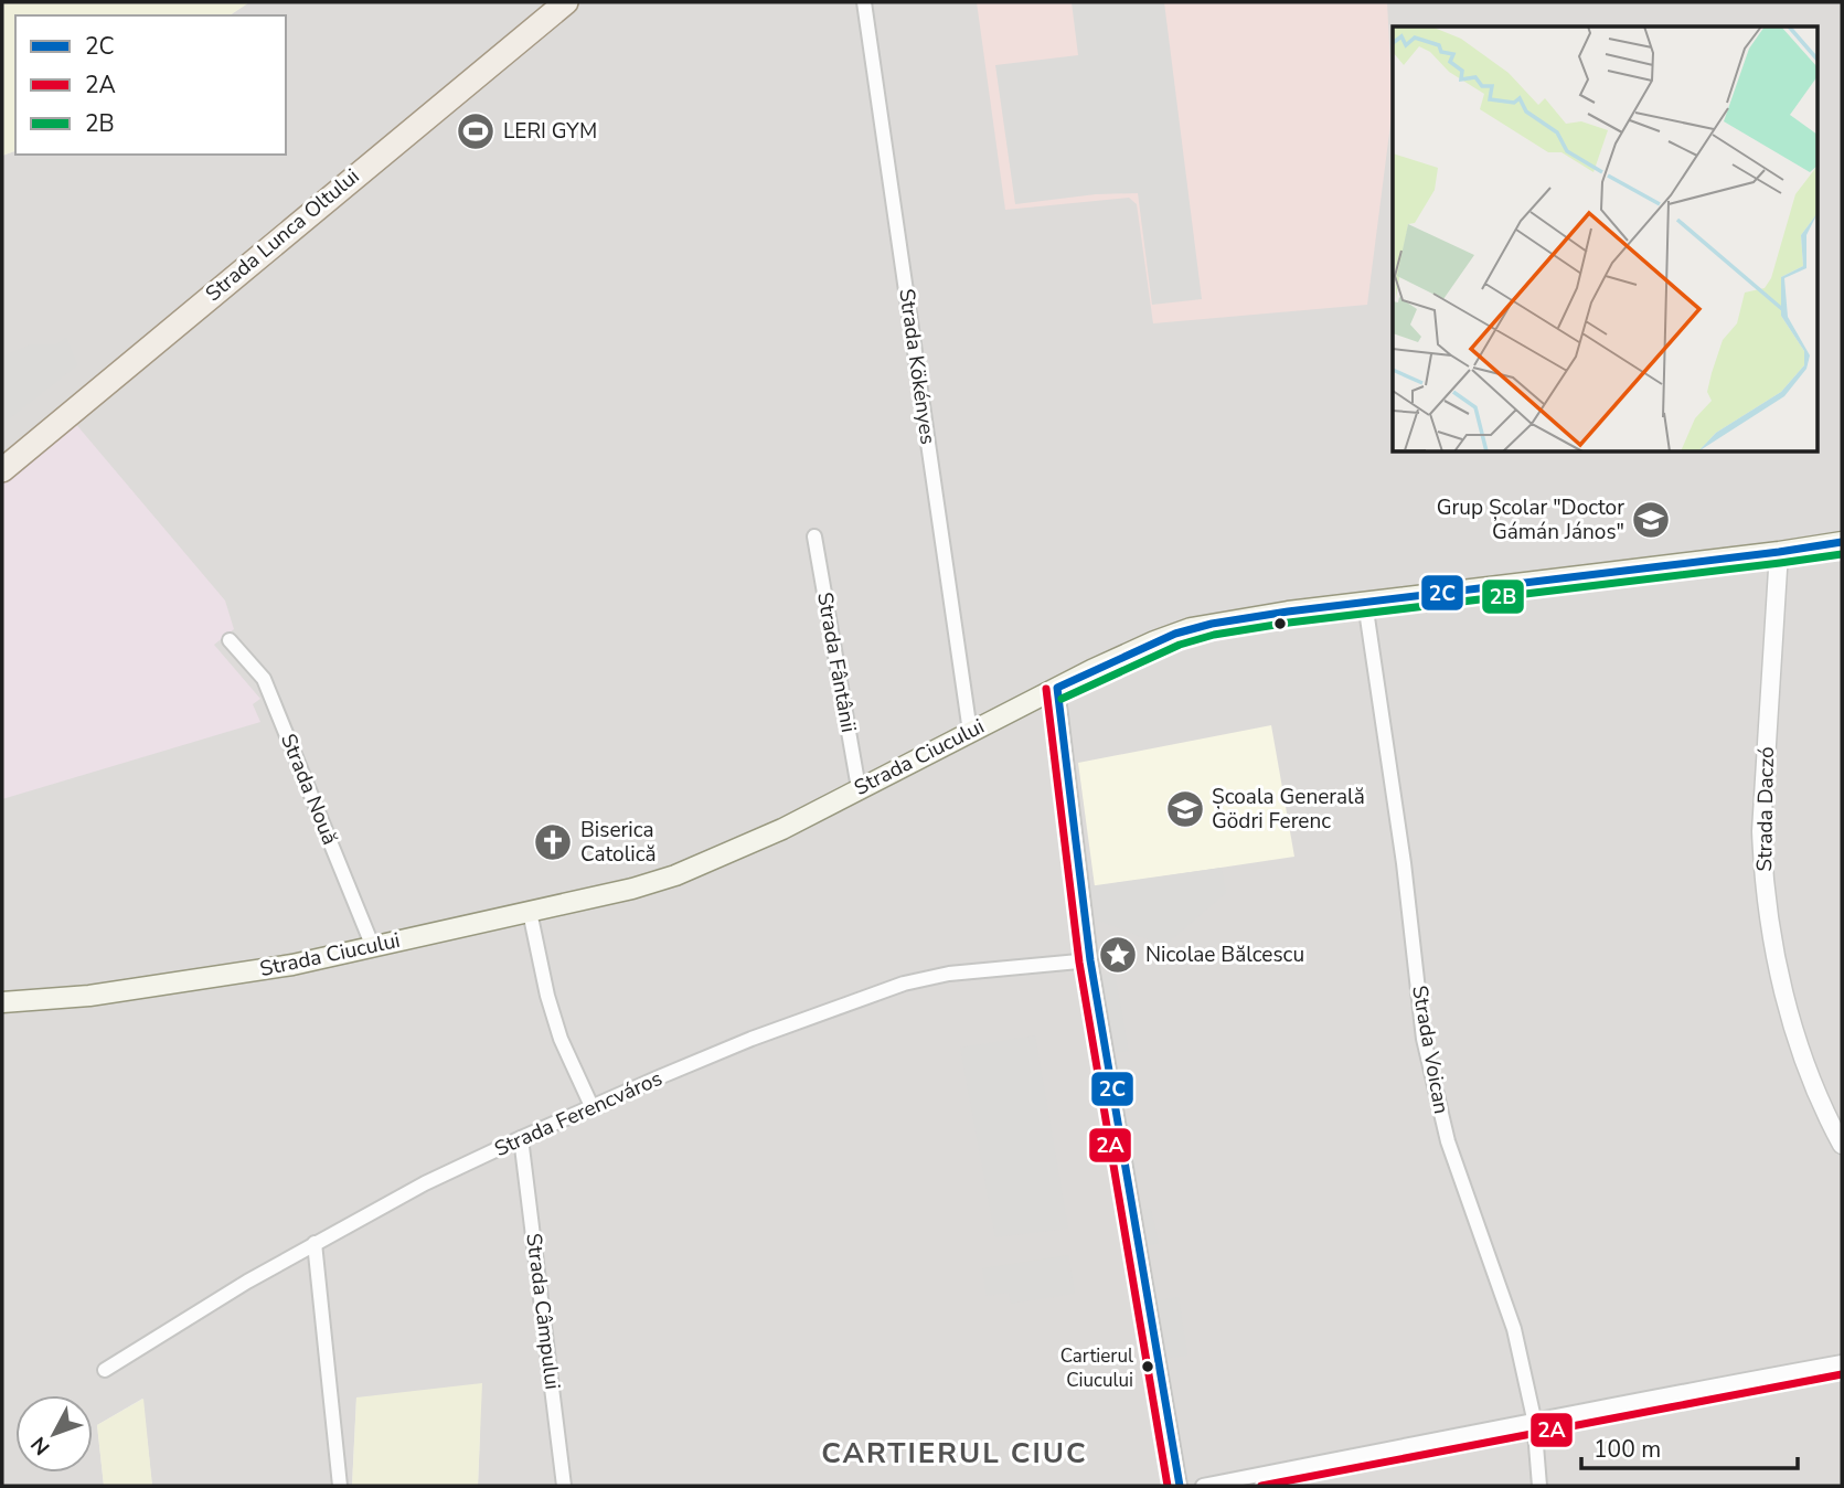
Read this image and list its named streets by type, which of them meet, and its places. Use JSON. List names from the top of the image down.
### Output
{
  "streets": {
    "main road": ["Strada Lunca Oltului", "Strada Ciucului"],
    "street": [
      "Strada Kökényes",
      "Strada Fântânii",
      "Strada Nouă",
      "Strada Daczó",
      "Strada Voican",
      "Strada Ferencváros",
      "Strada Câmpului"
    ]
  },
  "crossings": [
    ["Strada Kökényes", "Strada Ciucului"],
    ["Strada Fântânii", "Strada Ciucului"],
    ["Strada Ciucului", "Strada Nouă"],
    ["Strada Ciucului", "Strada Daczó"],
    ["Strada Ciucului", "Strada Voican"],
    ["Strada Ferencváros", "Strada Câmpului"]
  ],
  "districts": ["CARTIERUL CIUC"],
  "places": {
    "sports": ["LERI GYM"],
    "school or university": ["Grup Școlar \"Doctor Gámán János\"", "Școala Generală Gödri Ferenc"],
    "church": ["Biserica Catolică"],
    "place": ["Nicolae Bălcescu"],
    "other": ["Cartierul Ciucului"]
  },
  "lines": ["transit line 2C", "transit line 2B", "transit line 2A"],
  "legend": ["2C", "2A", "2B"],
  "scale_bar": "100 m",
  "north": "bottom left"
}
